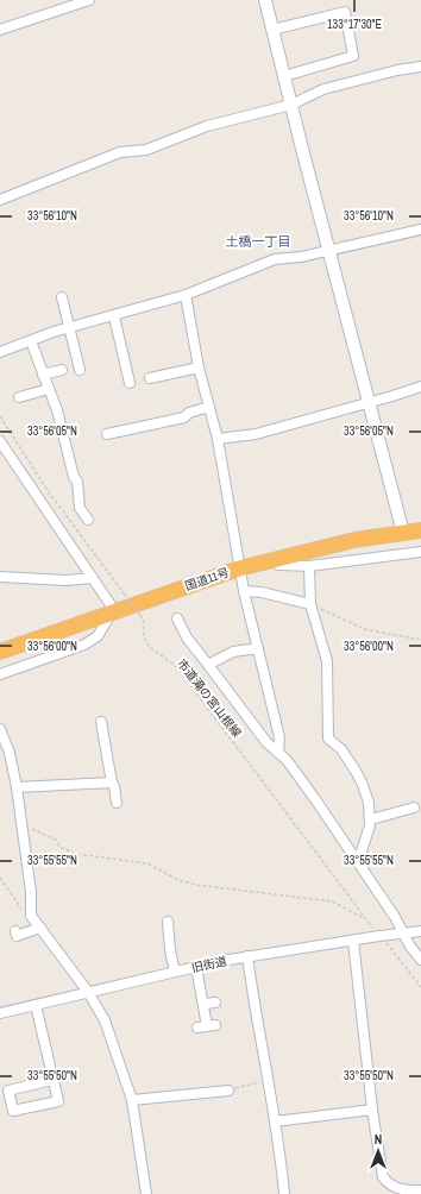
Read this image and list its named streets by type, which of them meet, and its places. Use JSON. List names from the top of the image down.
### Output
{
  "streets": {
    "highway": ["国道11号"],
    "street": ["旧街道"],
    "path": ["市道滝の宮山根線"]
  },
  "crossings": [
    ["市道滝の宮山根線", "旧街道"]
  ],
  "districts": ["土橋一丁目"],
  "north": "top",
  "coordinates": [
    "133°17'30\"E",
    "33°56'10\"N",
    "33°56'05\"N",
    "33°56'00\"N",
    "33°55'55\"N",
    "33°55'50\"N"
  ]
}
